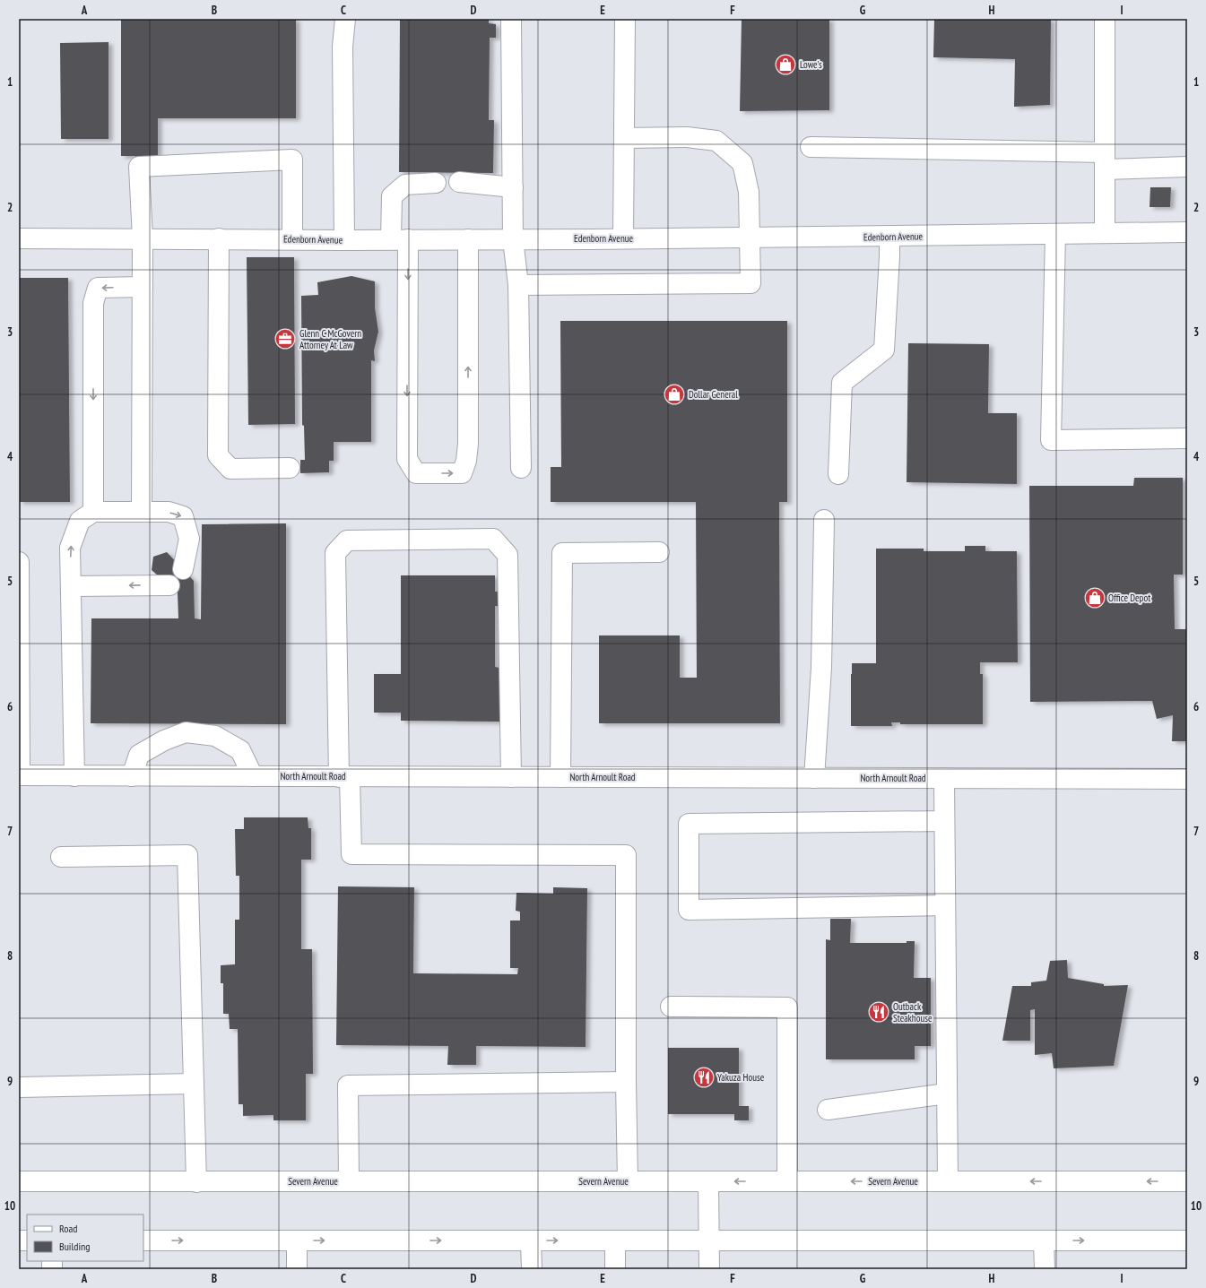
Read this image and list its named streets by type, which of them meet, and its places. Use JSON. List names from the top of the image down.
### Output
{
  "streets": {
    "street": ["Edenborn Avenue", "North Arnoult Road", "Severn Avenue"]
  },
  "places": {
    "shop": ["Lowe's", "Dollar General", "Office Depot"],
    "office": ["Glenn C McGovern Attorney At Law"],
    "restaurant": ["Outback Steakhouse", "Yakuza House"]
  },
  "legend": ["Road", "Building"],
  "grid": {
    "columns": [
      "A",
      "B",
      "C",
      "D",
      "E",
      "F",
      "G",
      "H",
      "I"
    ],
    "rows": [
      "1",
      "2",
      "3",
      "4",
      "5",
      "6",
      "7",
      "8",
      "9",
      "10"
    ]
  }
}
